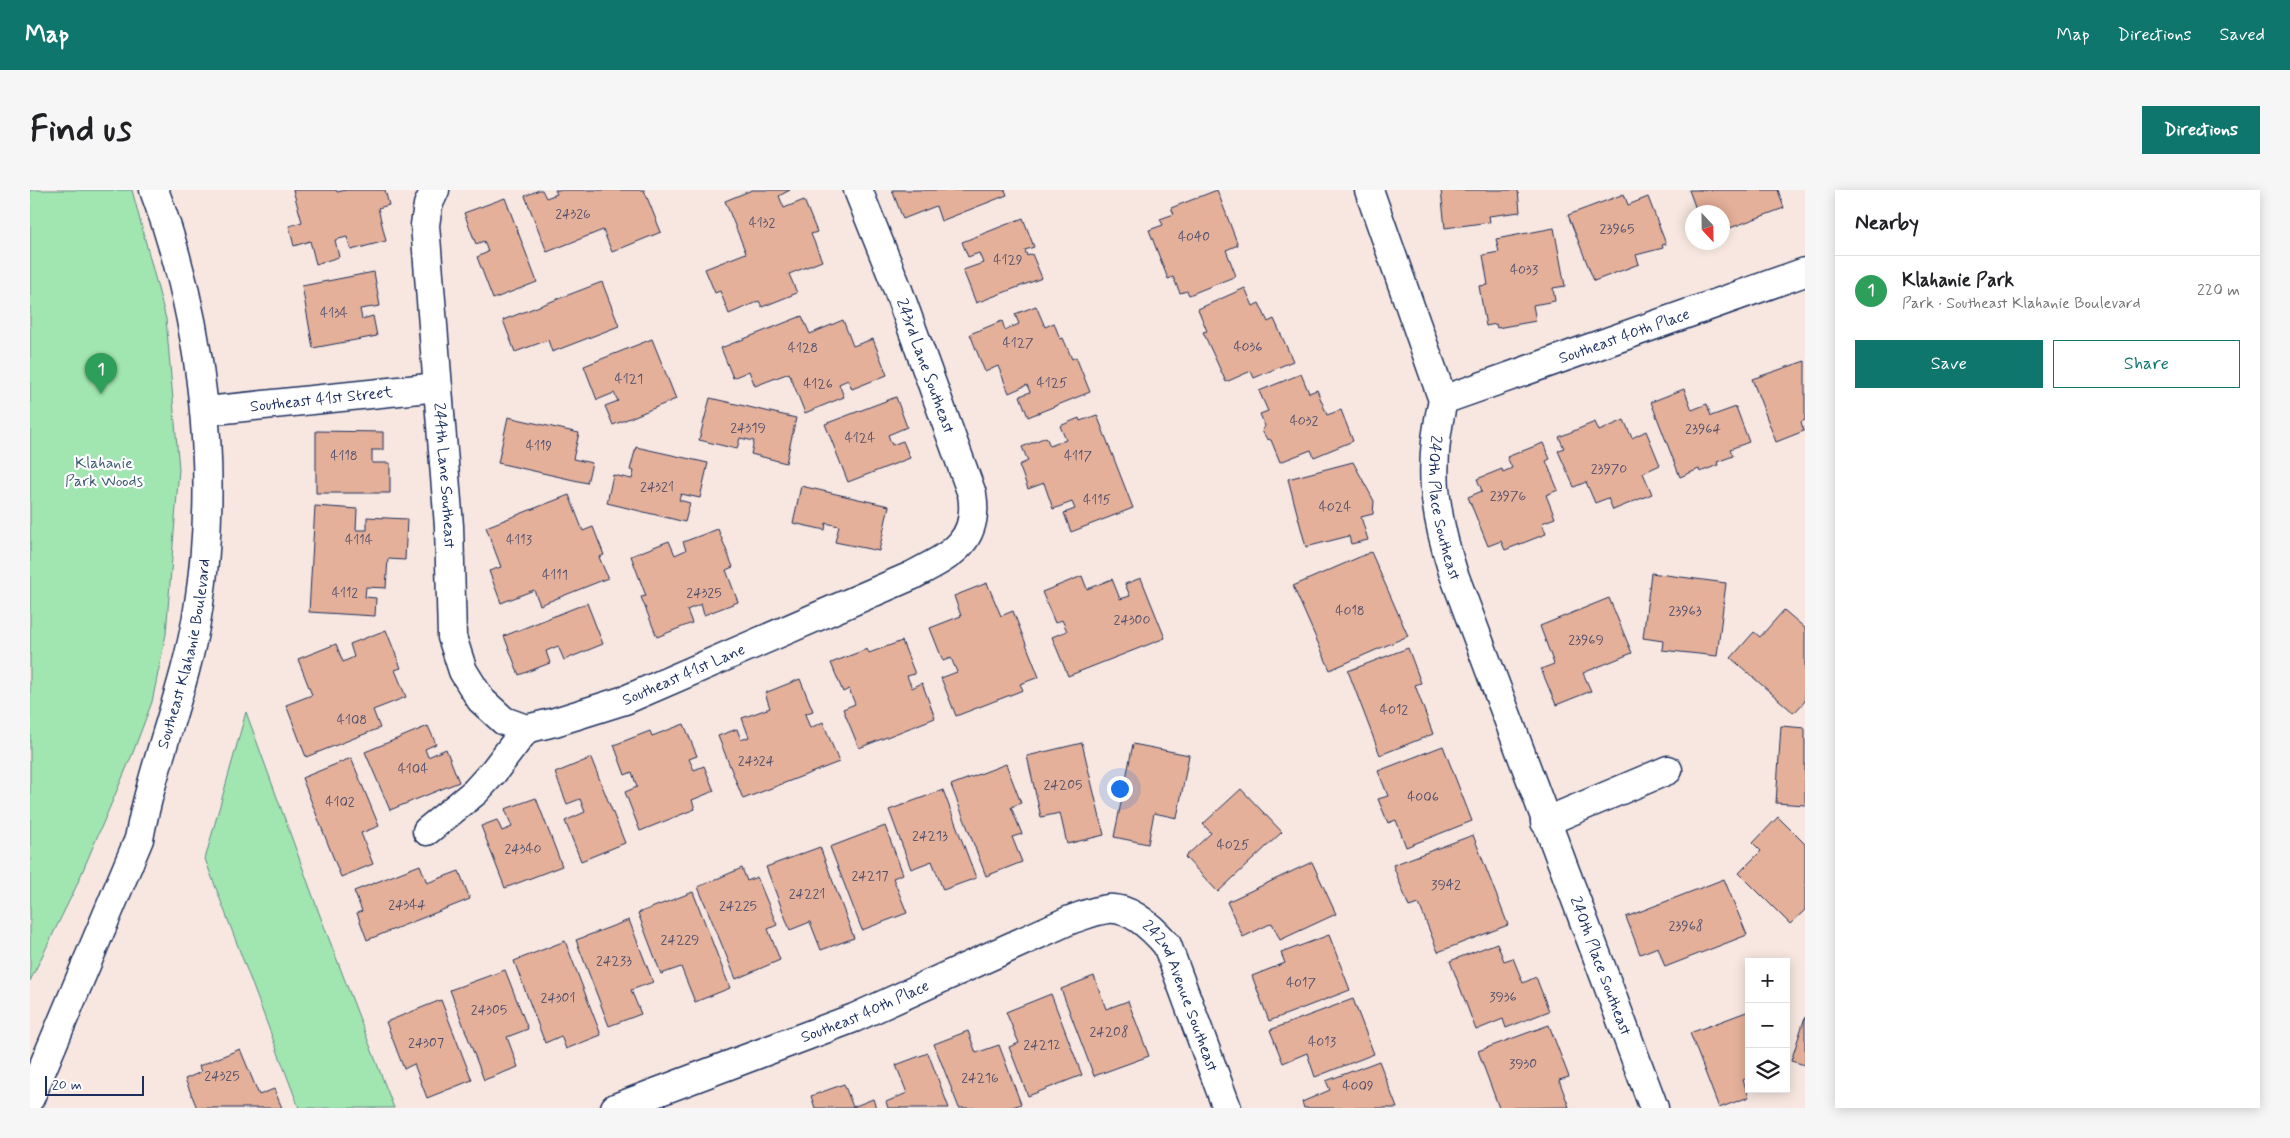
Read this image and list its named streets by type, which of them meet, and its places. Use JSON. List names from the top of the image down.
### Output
{
  "streets": {
    "street": [
      "Southeast 40th Place",
      "243rd Lane Southeast",
      "Southeast 41st Street",
      "244th Lane Southeast",
      "240th Place Southeast",
      "Southeast Klahanie Boulevard",
      "Southeast 41st Lane",
      "242nd Avenue Southeast"
    ]
  },
  "crossings": [
    ["Southeast 40th Place", "240th Place Southeast"],
    ["Southeast 40th Place", "242nd Avenue Southeast"],
    ["243rd Lane Southeast", "Southeast 41st Lane"],
    ["Southeast 41st Street", "244th Lane Southeast"],
    ["Southeast 41st Street", "Southeast Klahanie Boulevard"],
    ["244th Lane Southeast", "Southeast 41st Lane"]
  ],
  "parks": ["Klahanie Park Woods"],
  "house_numbers": [
    "24326",
    "4132",
    "23965",
    "4040",
    "4129",
    "4033",
    "4134",
    "4127",
    "4036",
    "4128",
    "4121",
    "4125",
    "4126",
    "4032",
    "24319",
    "23964",
    "4124",
    "4119",
    "4118",
    "4117",
    "23970",
    "24321",
    "23976",
    "4115",
    "4024",
    "4114",
    "4113",
    "4111",
    "4112",
    "24325",
    "4018",
    "23963",
    "24300",
    "23969",
    "4012",
    "4108",
    "24324",
    "4104",
    "24205",
    "4006",
    "4102",
    "24213",
    "4025",
    "24340",
    "24217",
    "3942",
    "24221",
    "24344",
    "24225",
    "23968",
    "24229",
    "24233",
    "4017",
    "3936",
    "24301",
    "24305",
    "24208",
    "4013",
    "24307",
    "24212",
    "3930",
    "24325",
    "24216",
    "4009"
  ],
  "scale_bar": "20 m",
  "north": "bottom",
  "page": {
    "header": "Map",
    "nav": ["Map", "Directions", "Saved"],
    "buttons": [
      "Directions",
      ["Save", "Share"]
    ],
    "title": "Find us",
    "heading": "Nearby",
    "list": [
      {
        "mark": "1",
        "name": "Klahanie Park",
        "note": "Park · Southeast Klahanie Boulevard",
        "value": "220 m"
      }
    ],
    "pins": "1",
    "map_buttons": ["+", "−"],
    "scale": "20 m"
  }
}
